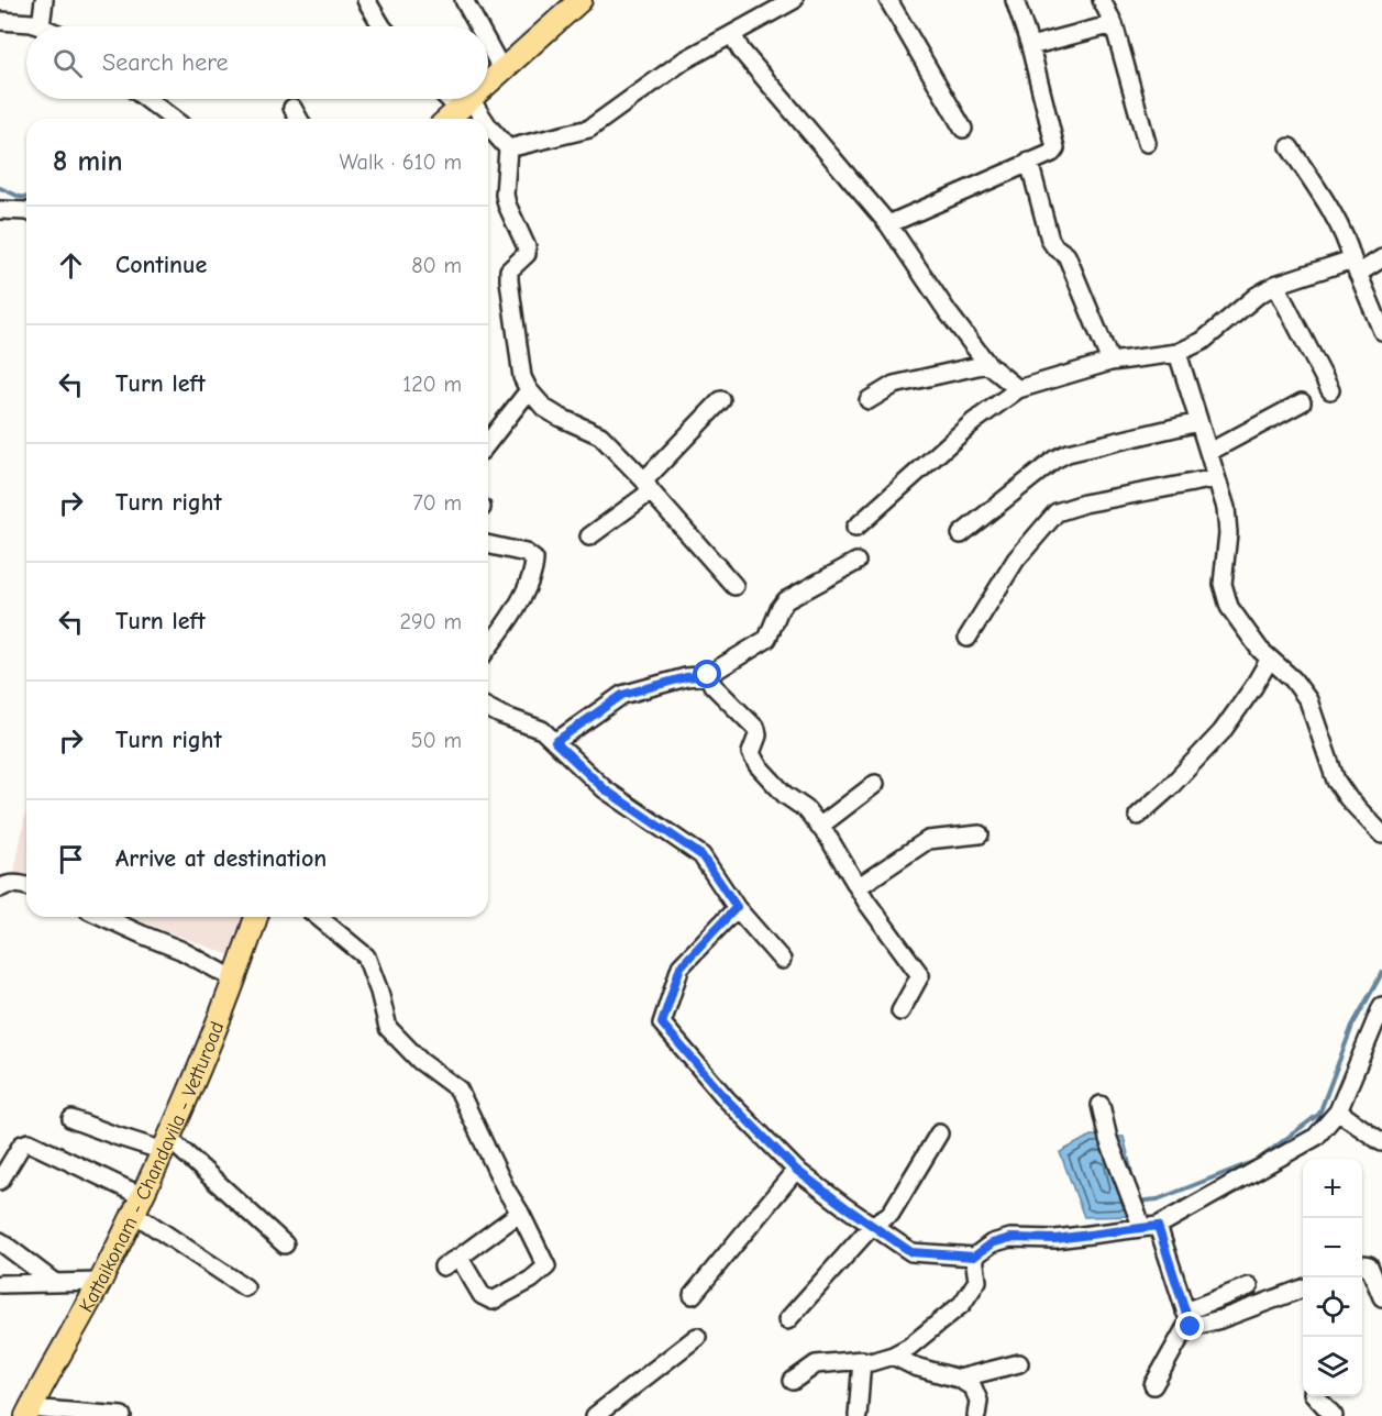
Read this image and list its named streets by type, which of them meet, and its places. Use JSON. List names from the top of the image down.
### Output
{
  "streets": {
    "main road": ["Kattaikonam - Chandavila - Vetturoad"]
  },
  "page": {
    "search": "Search here",
    "heading": ["8 min", "Walk · 610 m"],
    "list": [
      ["Continue", "80 m"],
      ["Turn left", "120 m"],
      ["Turn right", "70 m"],
      ["Turn left", "290 m"],
      ["Turn right", "50 m"],
      "Arrive at destination"
    ],
    "map_buttons": ["+", "−"]
  }
}
